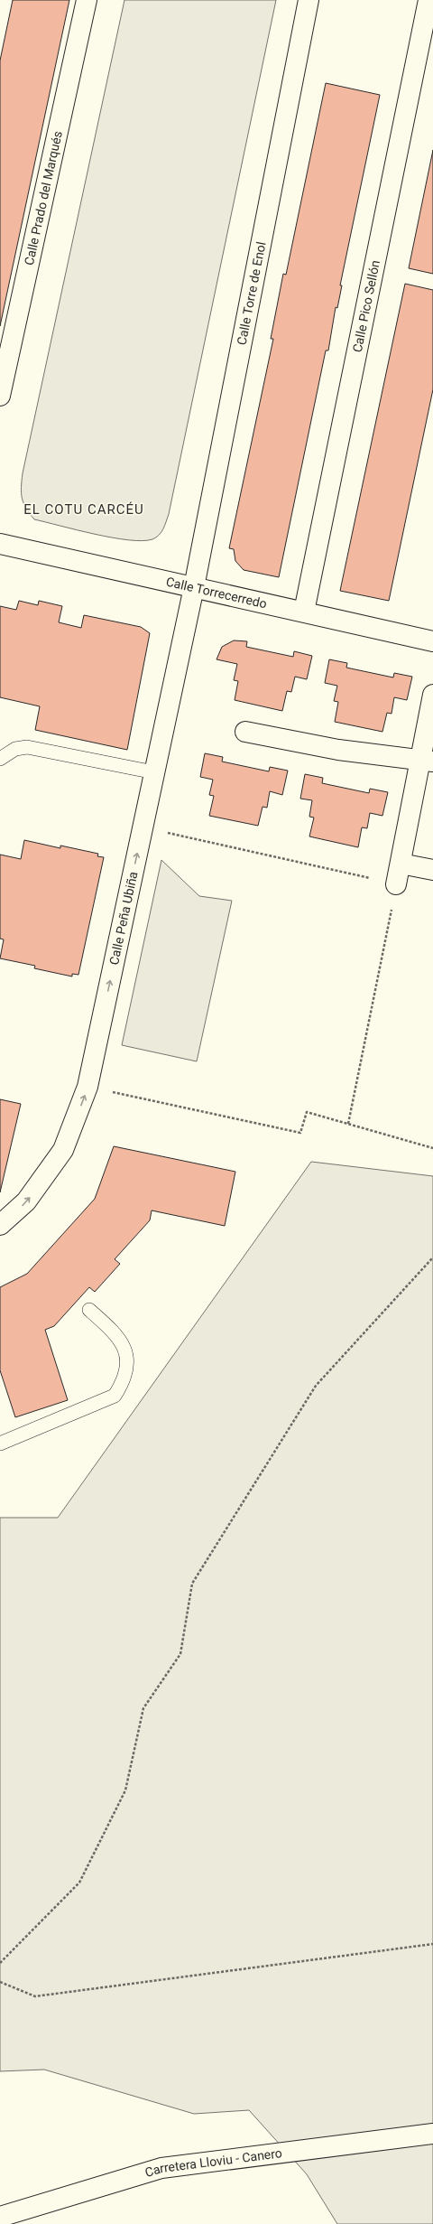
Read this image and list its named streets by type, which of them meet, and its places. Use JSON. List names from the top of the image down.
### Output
{
  "streets": {
    "main road": [
      "Calle Prado del Marqués",
      "Calle Torre de Enol",
      "Calle Pico Sellón",
      "Calle Torrecerredo",
      "Calle Peña Ubiña",
      "Carretera Lloviu - Canero"
    ]
  },
  "crossings": [
    ["Calle Torre de Enol", "Calle Torrecerredo"],
    ["Calle Torre de Enol", "Calle Peña Ubiña"],
    ["Calle Pico Sellón", "Calle Torrecerredo"],
    ["Calle Torrecerredo", "Calle Peña Ubiña"]
  ],
  "one_way": ["Calle Peña Ubiña"],
  "districts": ["EL COTU CARCÉU"]
}
